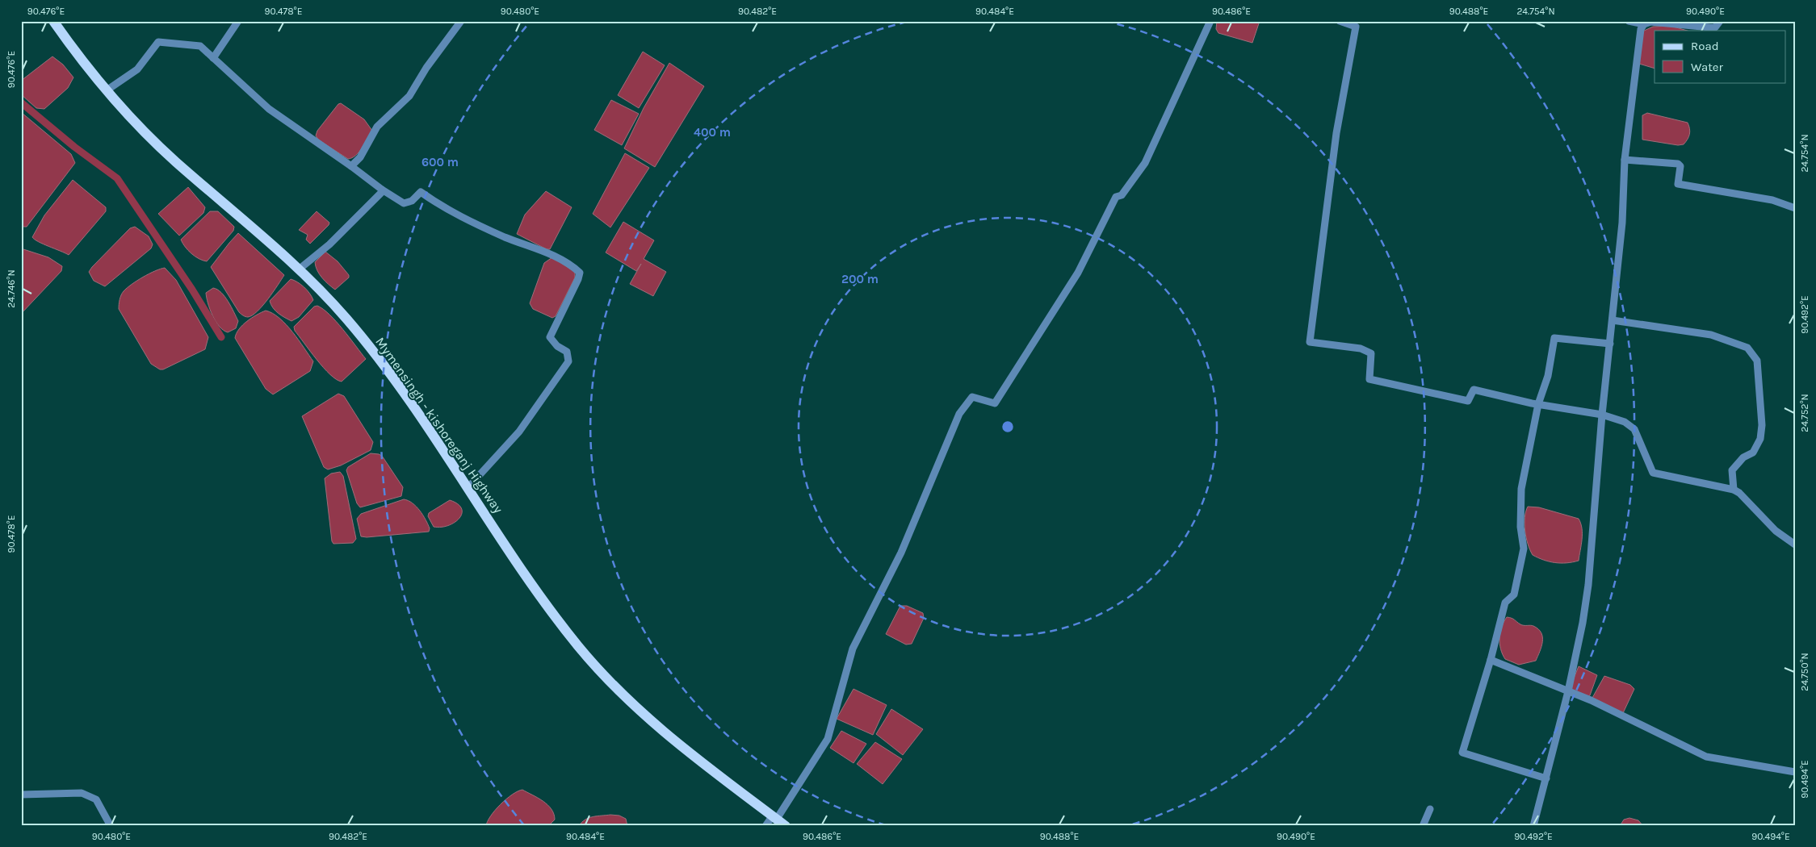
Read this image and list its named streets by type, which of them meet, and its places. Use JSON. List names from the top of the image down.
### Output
{
  "streets": {
    "main road": ["Mymensingh - kishoreganj Highway"]
  },
  "legend": ["Road", "Water"],
  "coordinates": [
    "90.476°E",
    "90.478°E",
    "90.480°E",
    "90.482°E",
    "90.484°E",
    "90.486°E",
    "90.488°E",
    "24.754°N",
    "90.490°E",
    "24.746°N",
    "90.492°E",
    "24.752°N",
    "24.750°N",
    "90.494°E"
  ],
  "rings": ["400 m", "600 m", "200 m"]
}
